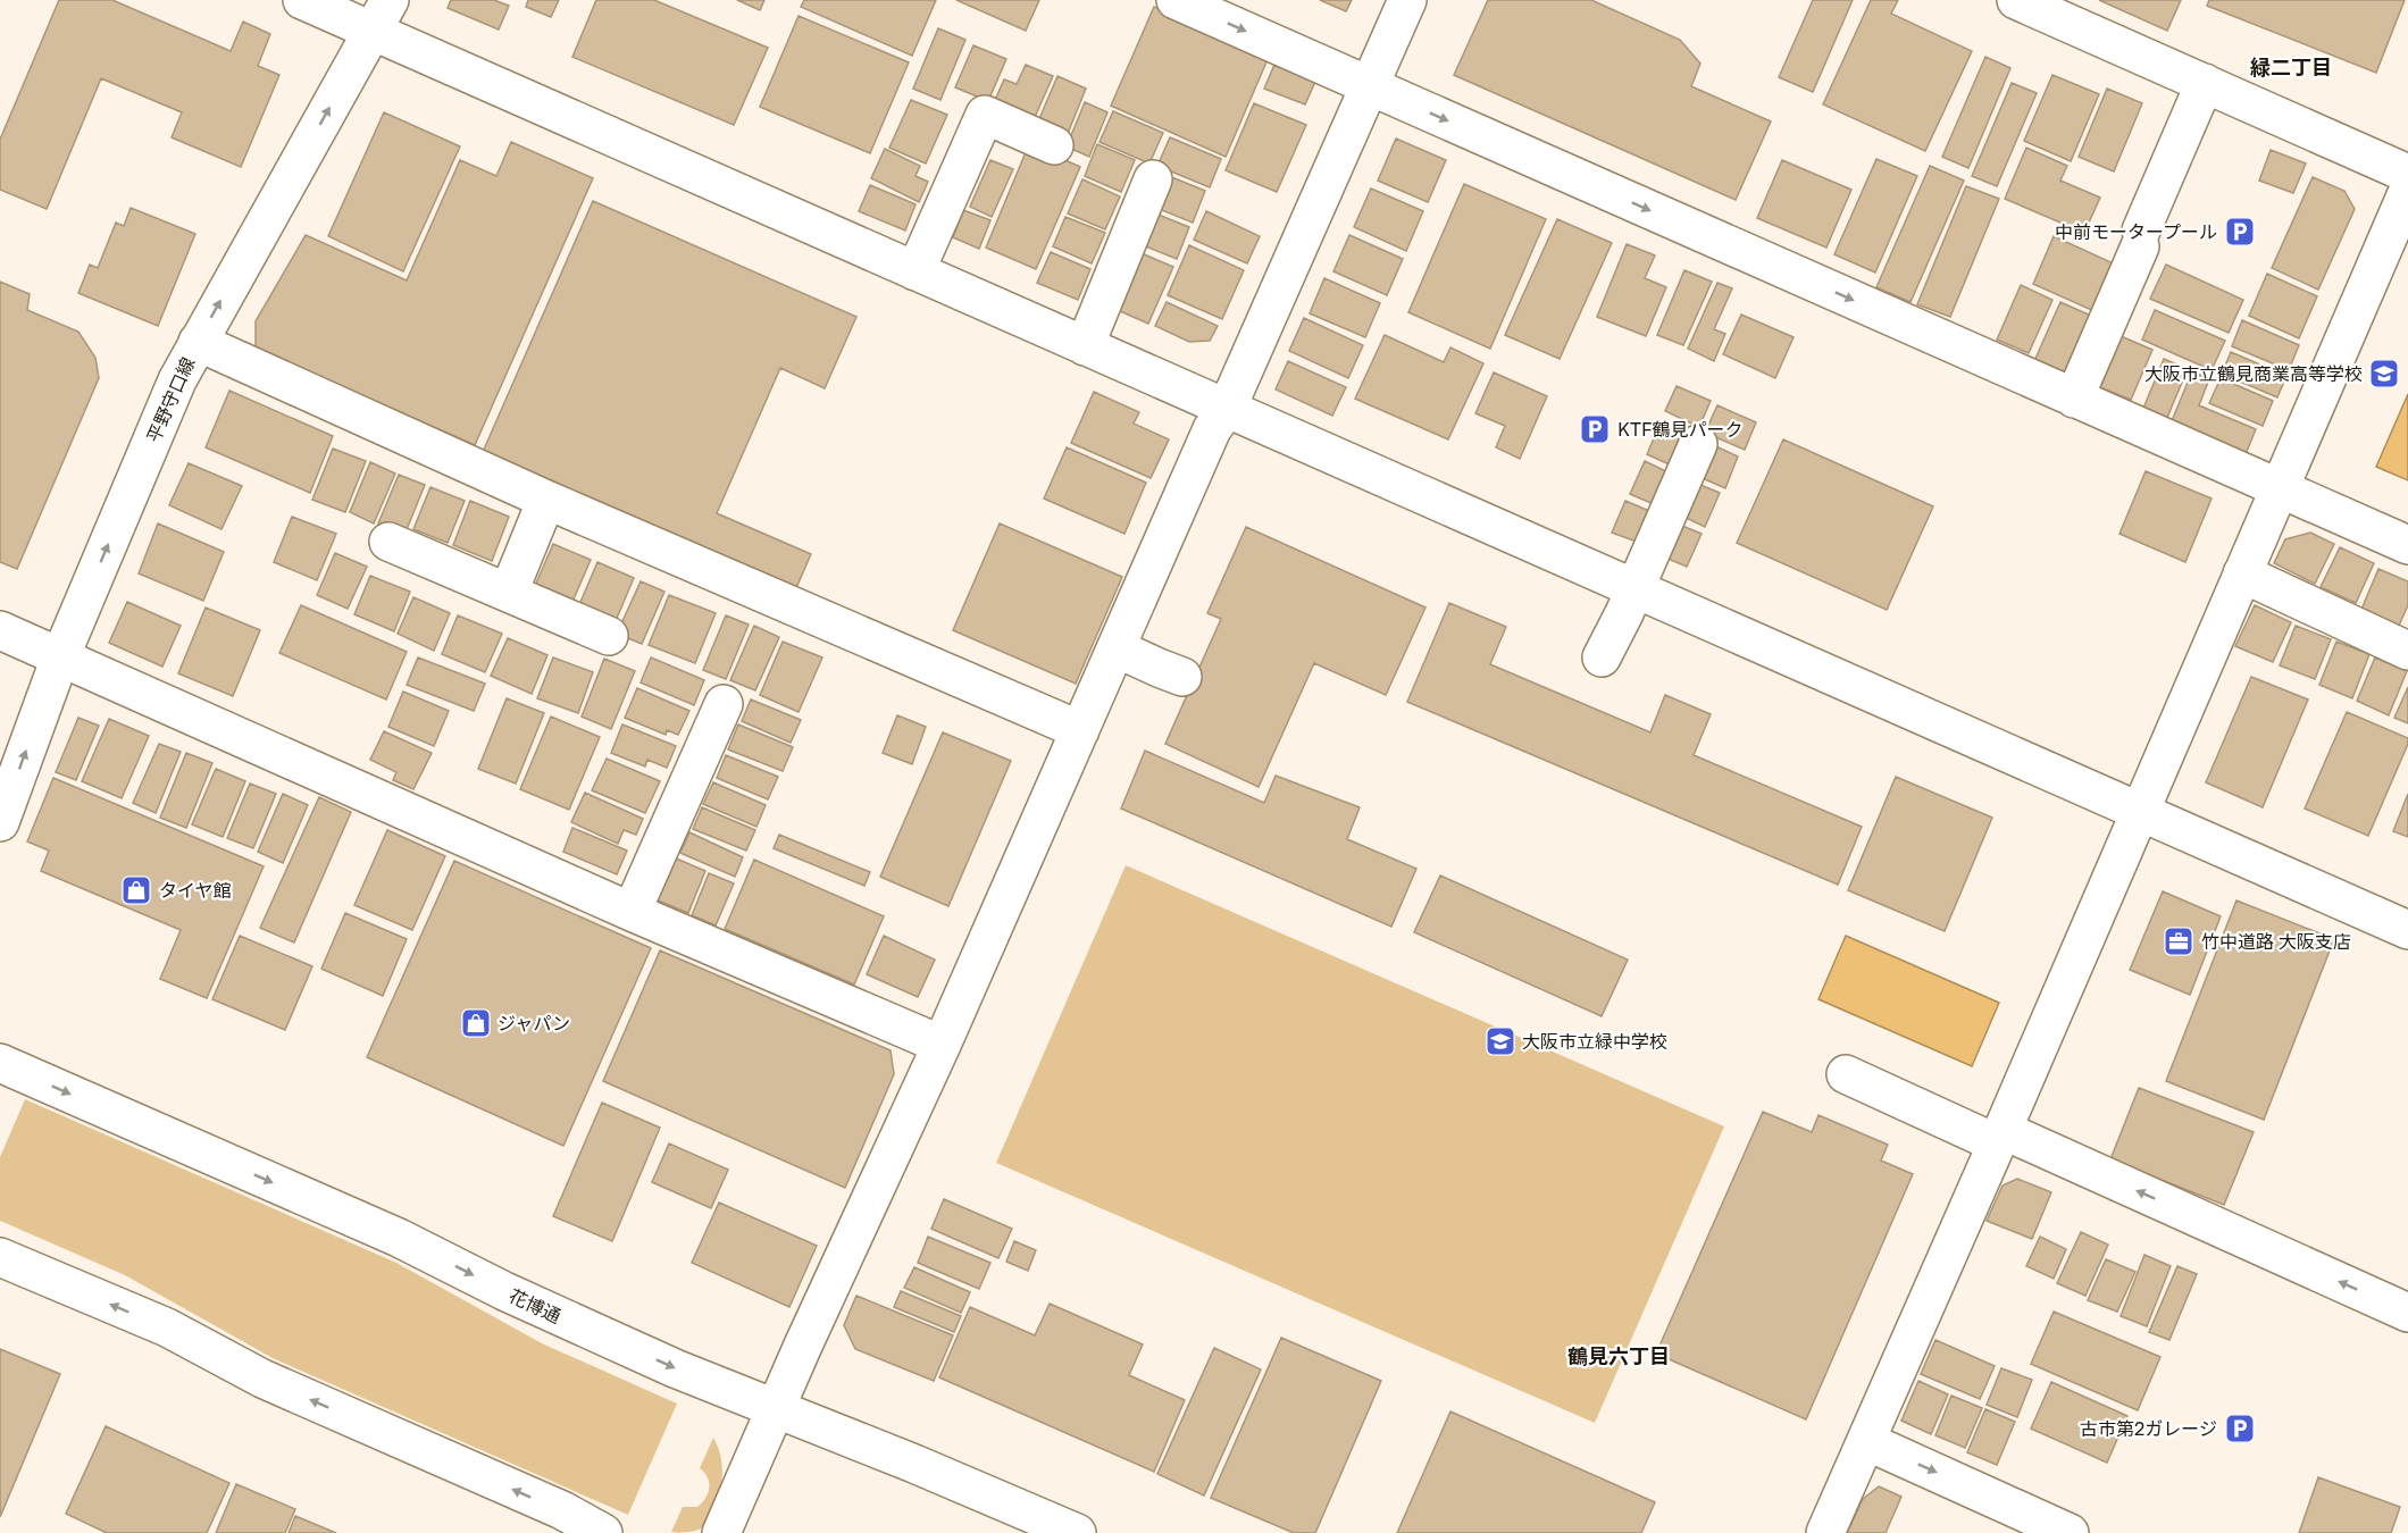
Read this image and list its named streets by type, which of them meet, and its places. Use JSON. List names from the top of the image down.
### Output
{
  "streets": {
    "street": ["平野守口線", "花博通"]
  },
  "one_way": ["平野守口線"],
  "districts": ["緑二丁目", "鶴見六丁目"],
  "places": {
    "parking": ["中前モータープール", "KTF鶴見パーク", "古市第2ガレージ"],
    "school or university": ["大阪市立鶴見商業高等学校", "大阪市立緑中学校"],
    "shop": ["タイヤ館", "ジャパン"],
    "office": ["竹中道路 大阪支店"]
  }
}
